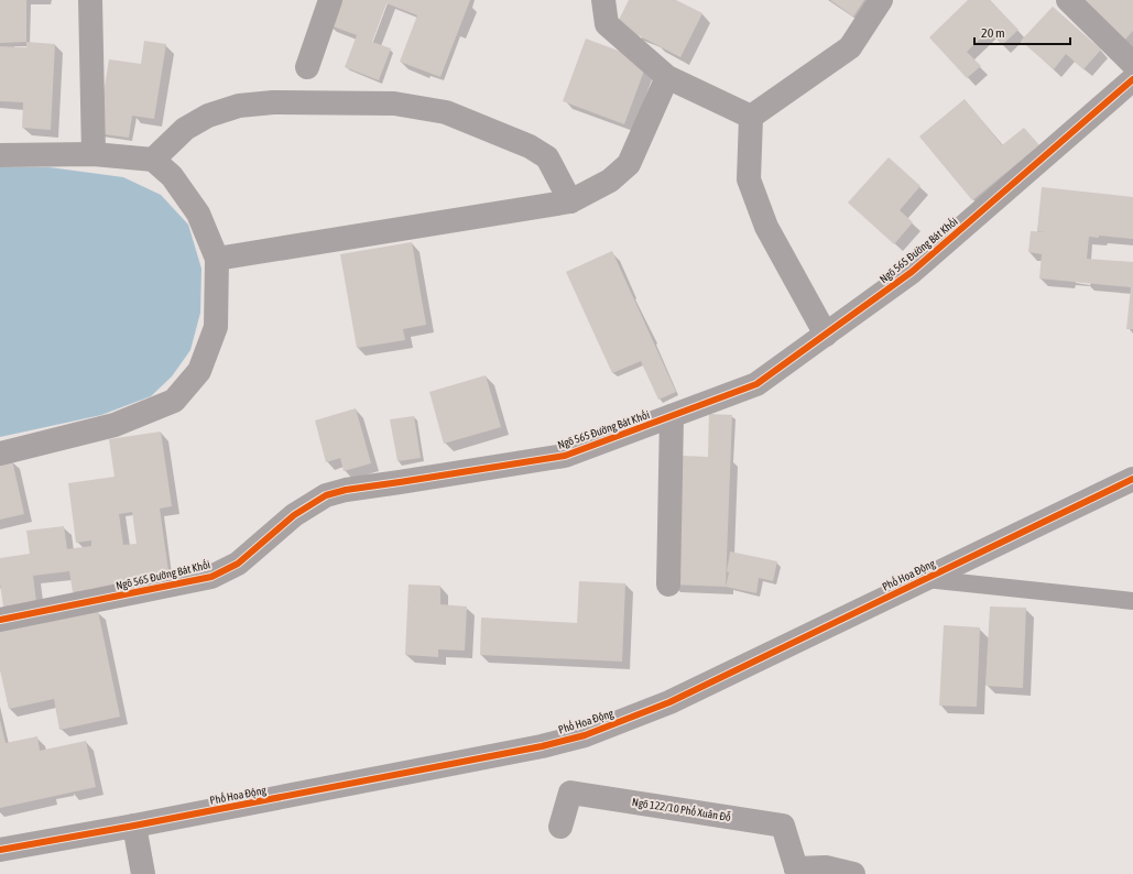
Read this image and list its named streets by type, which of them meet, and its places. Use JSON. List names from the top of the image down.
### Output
{
  "streets": {
    "street": ["Ngõ 565 Đường Bát Khối", "Phố Hoa Động", "Ngõ 122/10 Phố Xuân Đỗ"]
  },
  "scale_bar": "20 m"
}
